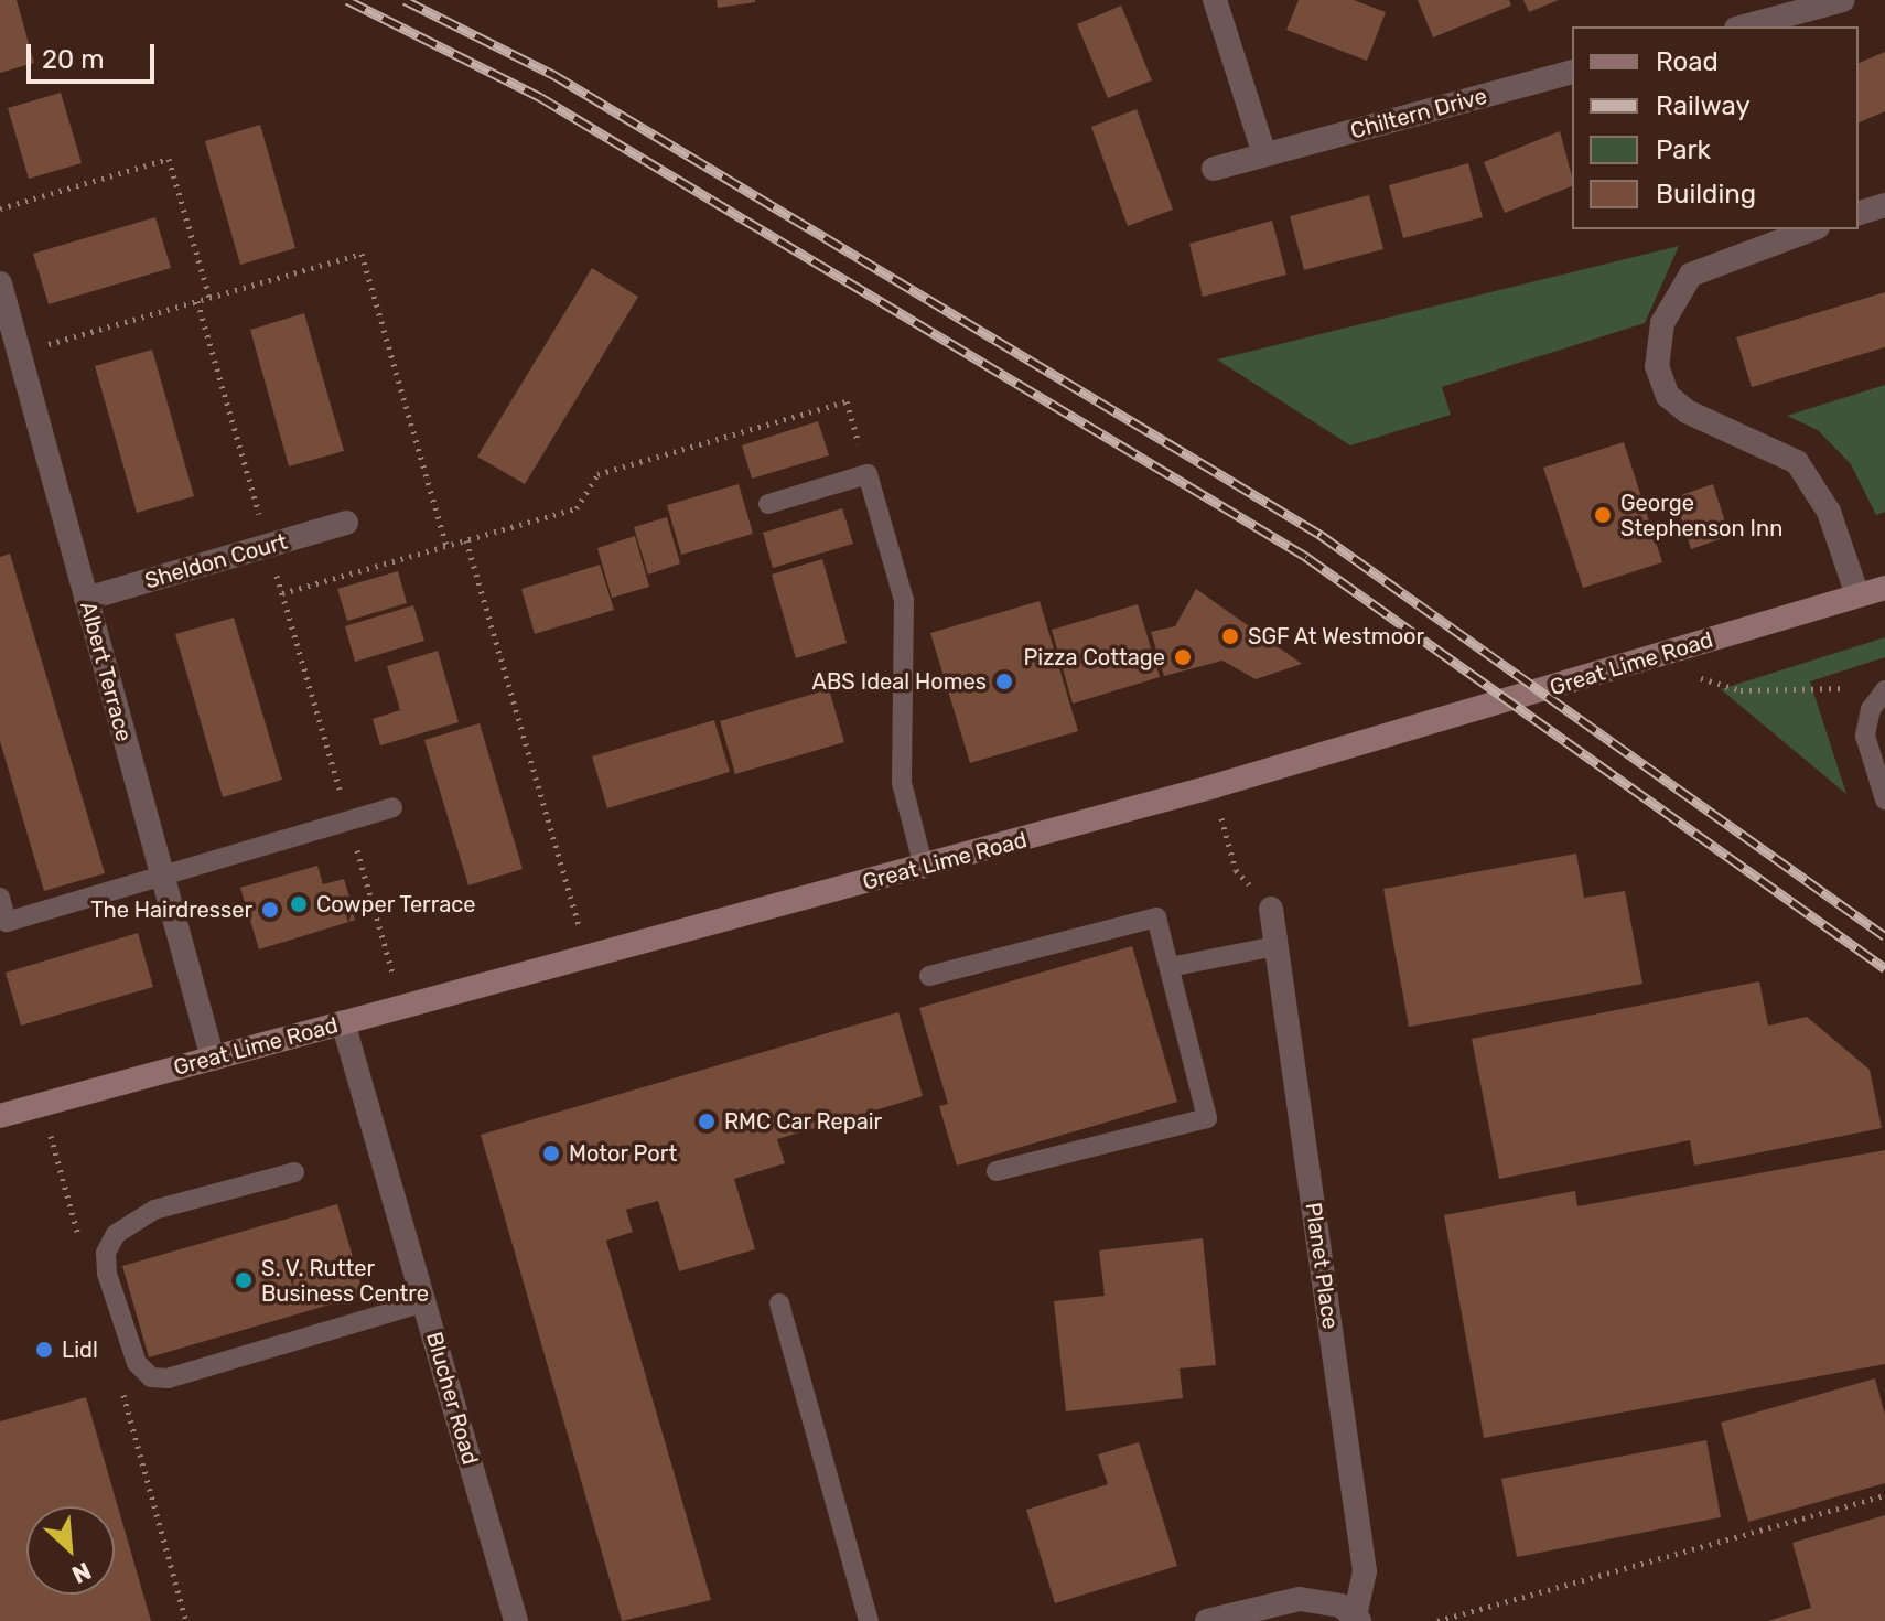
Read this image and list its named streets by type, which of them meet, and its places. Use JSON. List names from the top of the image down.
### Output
{
  "streets": {
    "main road": ["Great Lime Road"],
    "street": [
      "Chiltern Drive",
      "Sheldon Court",
      "Albert Terrace",
      "Planet Place",
      "Blucher Road"
    ]
  },
  "crossings": [
    ["Sheldon Court", "Albert Terrace"],
    ["Great Lime Road", "Albert Terrace"],
    ["Great Lime Road", "Blucher Road"]
  ],
  "places": [
    "George Stephenson Inn",
    "SGF At Westmoor",
    "Pizza Cottage",
    "ABS Ideal Homes",
    "Cowper Terrace",
    "The Hairdresser",
    "RMC Car Repair",
    "Motor Port",
    "S. V. Rutter Business Centre",
    "Lidl"
  ],
  "legend": [
    "Road",
    "Railway",
    "Park",
    "Building"
  ],
  "scale_bar": "20 m",
  "north": "bottom right"
}
